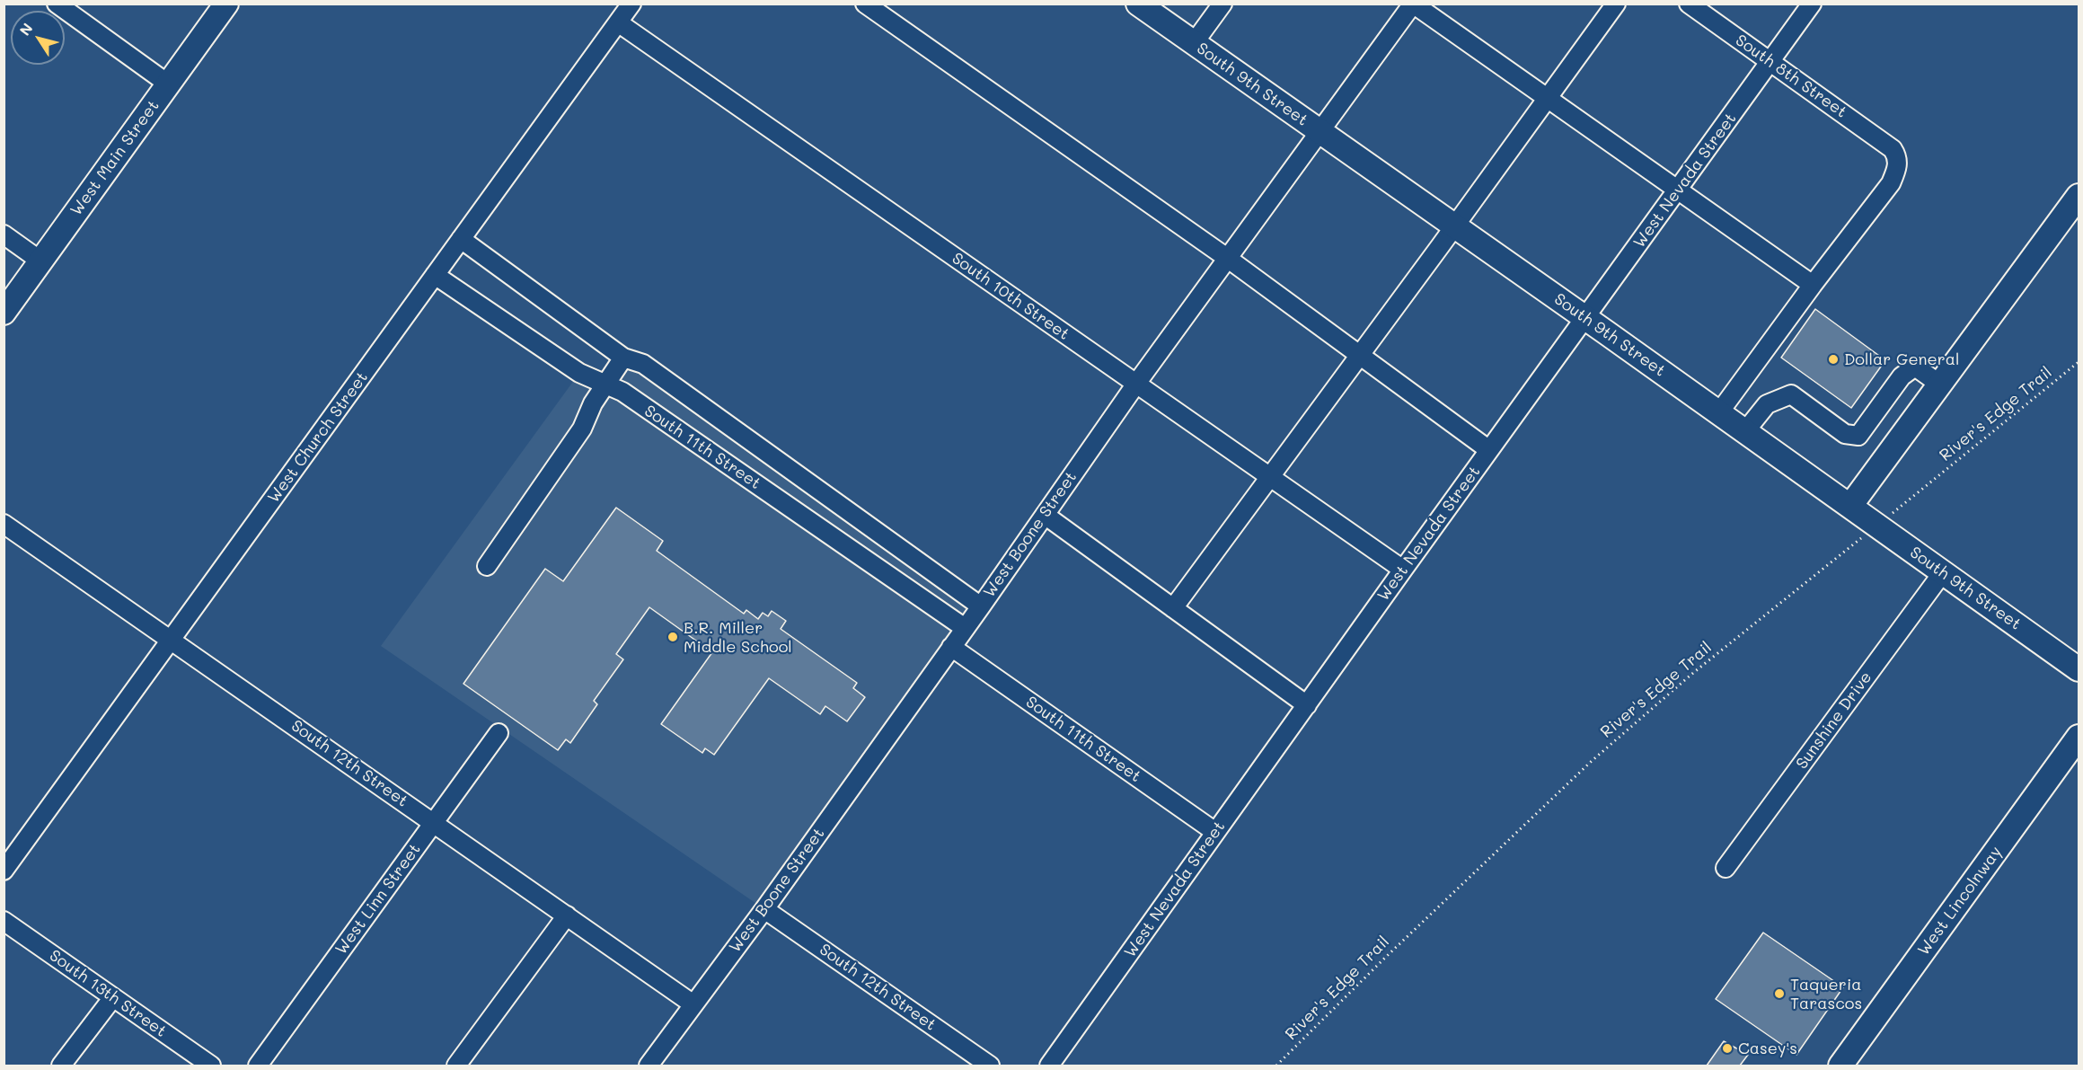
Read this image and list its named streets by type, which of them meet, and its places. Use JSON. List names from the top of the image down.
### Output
{
  "streets": {
    "main road": ["South 9th Street", "West Main Street", "West Lincolnway"],
    "street": [
      "South 8th Street",
      "West Nevada Street",
      "South 10th Street",
      "West Church Street",
      "South 11th Street",
      "West Boone Street",
      "Sunshine Drive",
      "South 12th Street",
      "West Linn Street",
      "South 13th Street"
    ],
    "path": ["River's Edge Trail"]
  },
  "crossings": [
    ["South 8th Street", "West Nevada Street"],
    ["South 9th Street", "West Nevada Street"],
    ["South 9th Street", "River's Edge Trail"],
    ["South 9th Street", "West Boone Street"],
    ["South 9th Street", "Sunshine Drive"],
    ["West Nevada Street", "South 10th Street"],
    ["West Nevada Street", "South 11th Street"],
    ["South 10th Street", "West Church Street"],
    ["South 10th Street", "West Boone Street"],
    ["West Church Street", "South 11th Street"],
    ["West Church Street", "South 12th Street"],
    ["South 11th Street", "West Boone Street"],
    ["West Boone Street", "South 12th Street"],
    ["South 12th Street", "West Linn Street"]
  ],
  "places": [
    "Dollar General",
    "B.R. Miller Middle School",
    "Taqueria Tarascos",
    "Casey's"
  ],
  "north": "top left"
}
